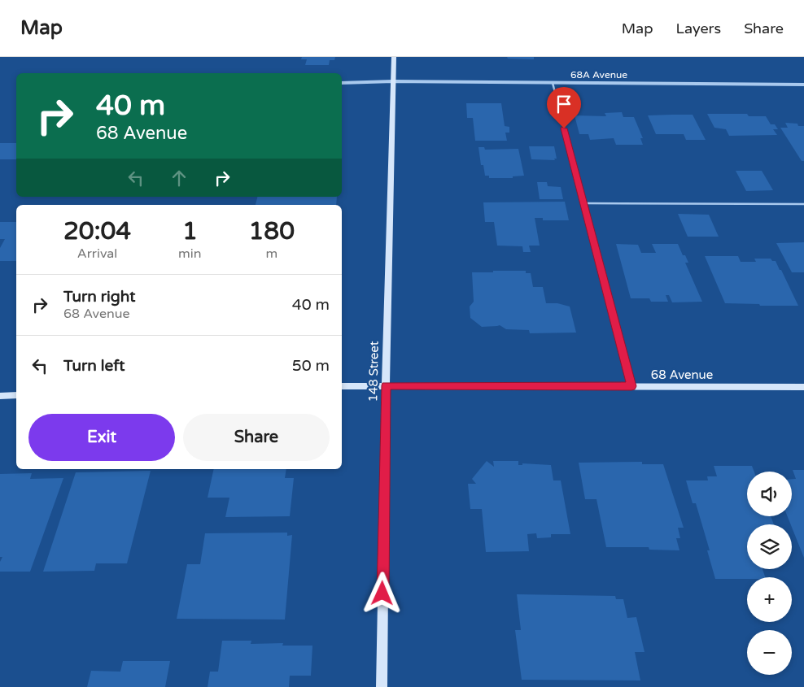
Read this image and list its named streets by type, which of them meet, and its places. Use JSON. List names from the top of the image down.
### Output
{
  "streets": {
    "street": ["68A Avenue", "148 Street", "68 Avenue"]
  },
  "crossings": [
    ["68A Avenue", "148 Street"],
    ["148 Street", "68 Avenue"]
  ],
  "page": {
    "header": "Map",
    "nav": ["Map", "Layers", "Share"],
    "turn": ["40 m", "68 Avenue"],
    "eta": [
      "20:04",
      "Arrival",
      "1",
      "min",
      "180",
      "m"
    ],
    "list": [
      {
        "name": "Turn right",
        "note": "68 Avenue",
        "value": "40 m"
      },
      {
        "name": "Turn left",
        "value": "50 m"
      }
    ],
    "buttons": ["Exit", "Share"],
    "map_buttons": ["+", "−"]
  }
}
